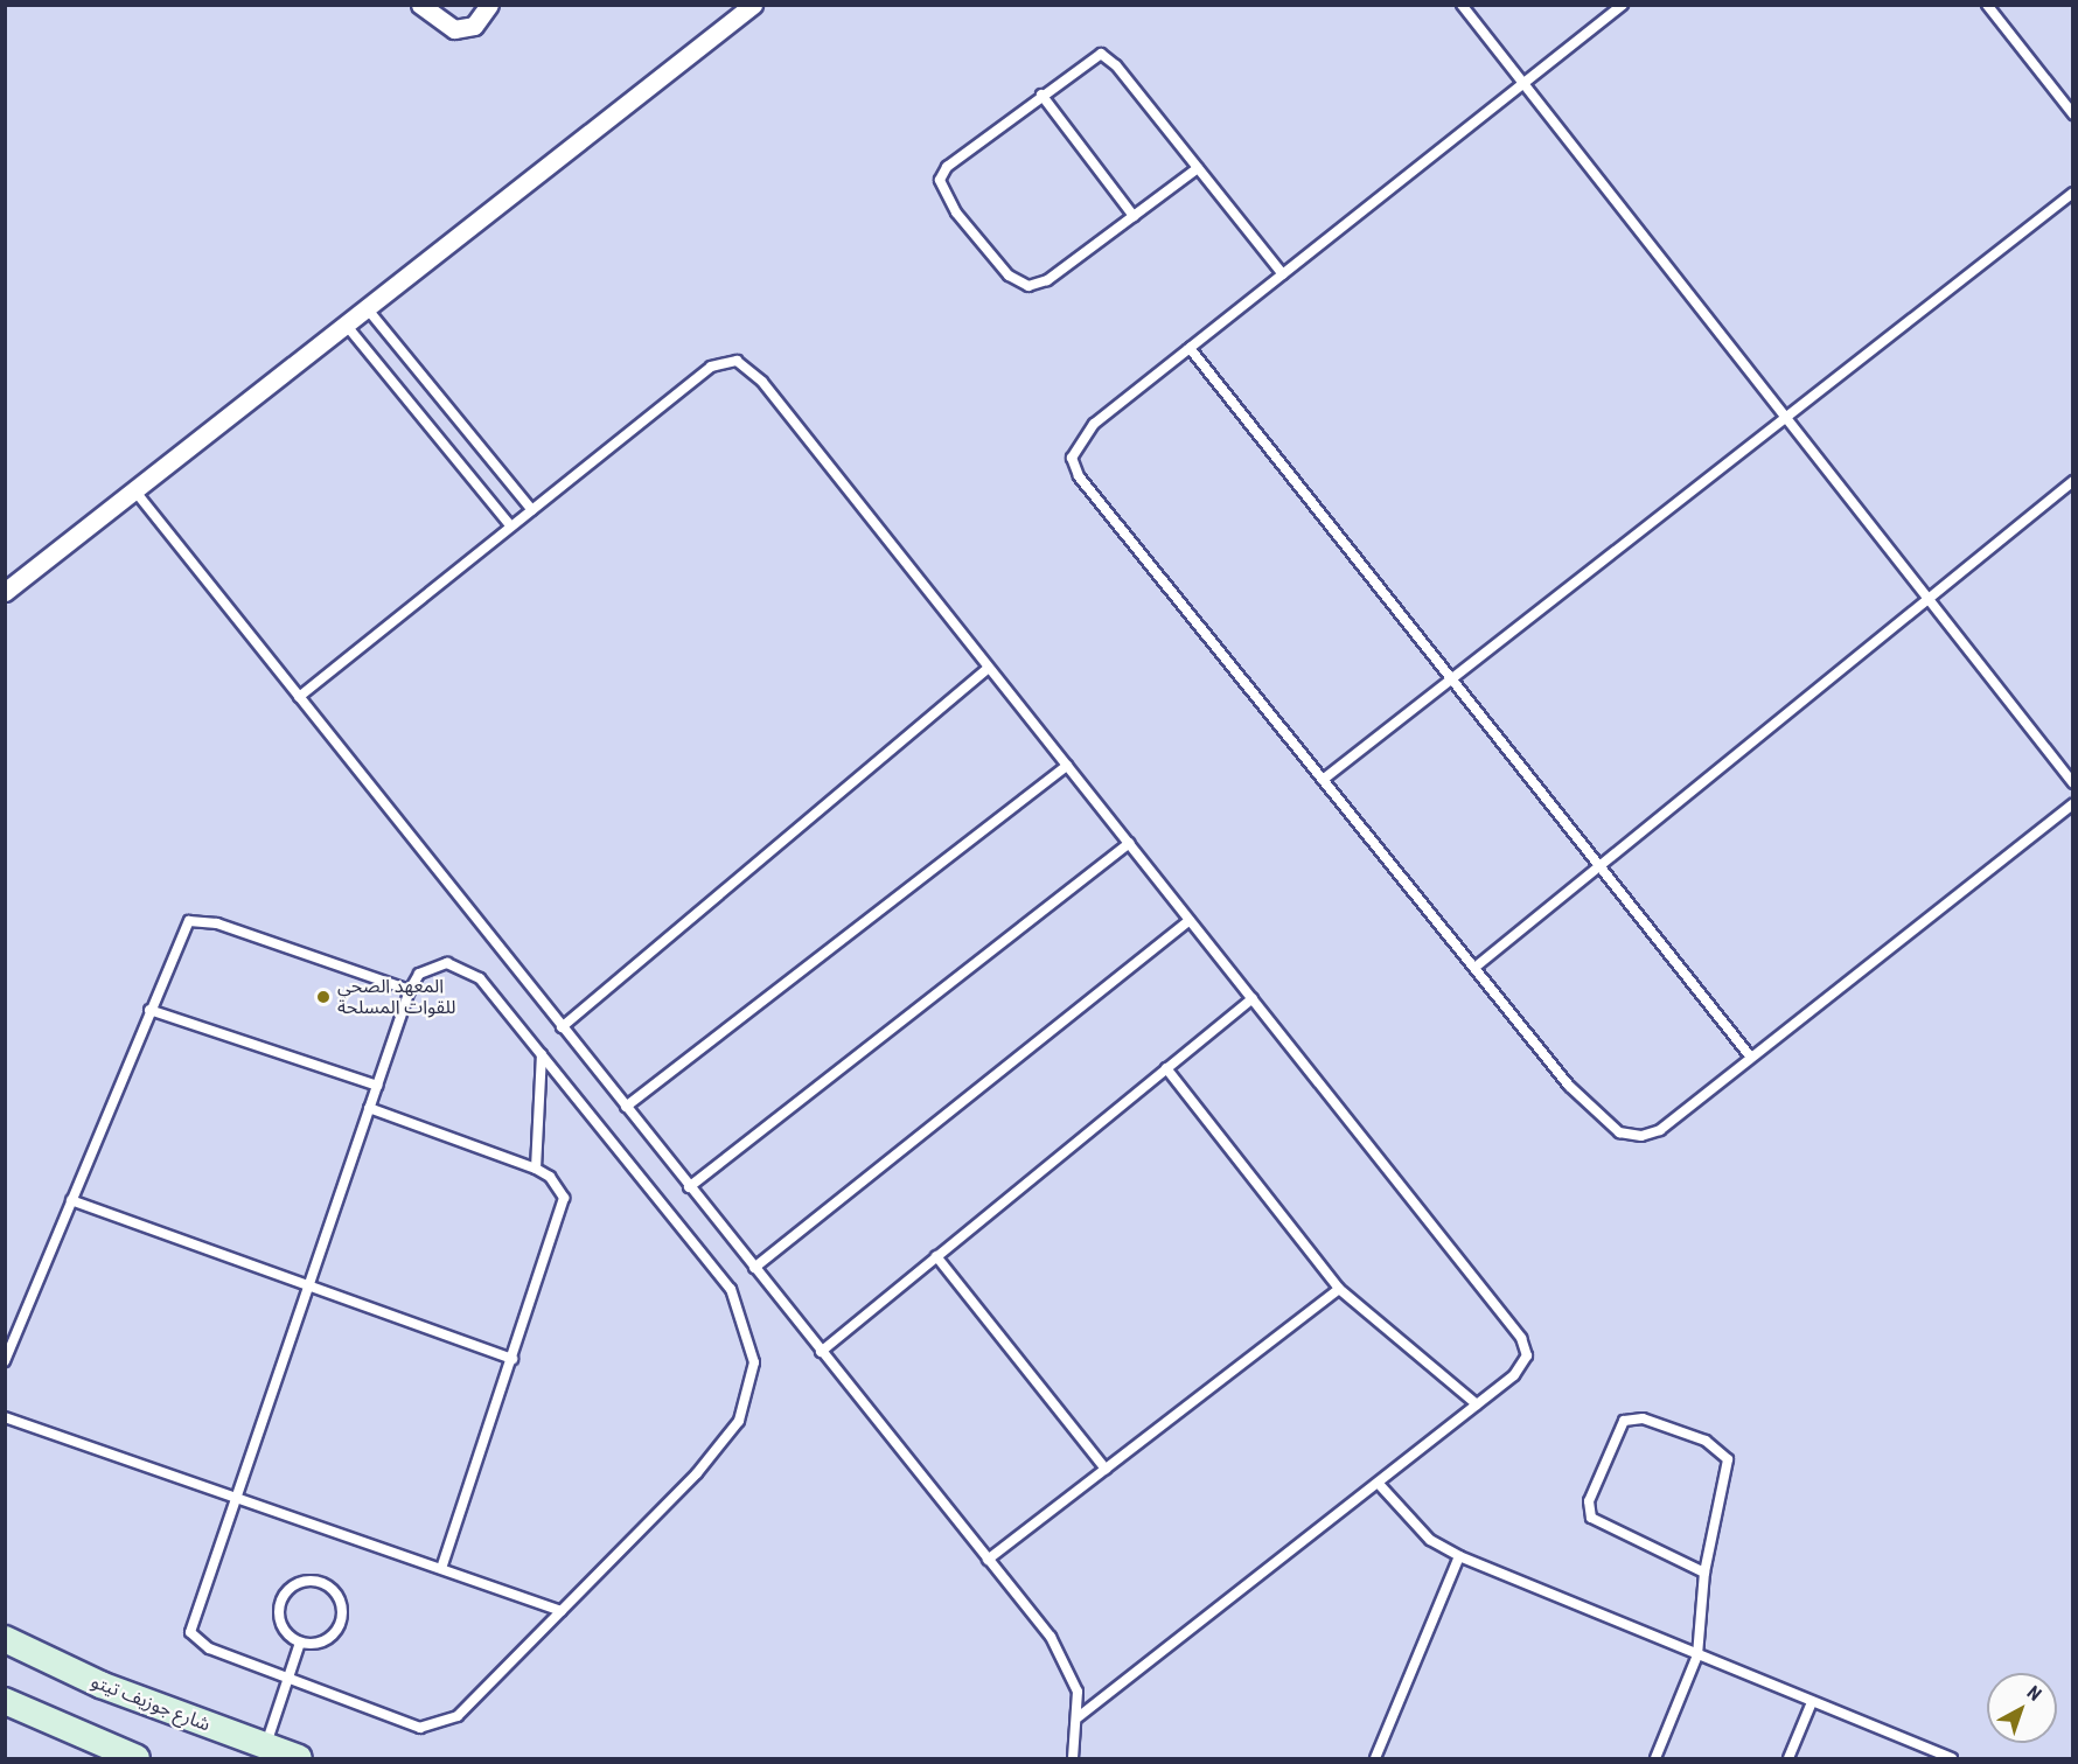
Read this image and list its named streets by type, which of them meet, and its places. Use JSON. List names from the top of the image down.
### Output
{
  "streets": {
    "main road": ["شارع جوزيف تيتو"]
  },
  "places": ["المعهد الصحي للقوات المسلحة"],
  "north": "top right"
}
